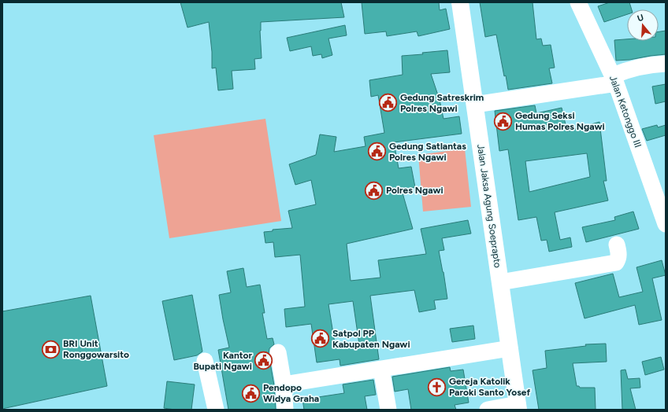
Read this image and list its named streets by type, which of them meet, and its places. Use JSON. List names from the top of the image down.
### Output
{
  "streets": {
    "main road": ["Jalan Jaksa Agung Soeprapto"],
    "street": ["Jalan Ketonggo III"]
  },
  "places": {
    "public building": [
      "Gedung Satreskrim Polres Ngawi",
      "Gedung Seksi Humas Polres Ngawi",
      "Gedung Satlantas Polres Ngawi",
      "Polres Ngawi",
      "Satpol PP Kabupaten Ngawi",
      "Kantor Bupati Ngawi",
      "Pendopo Widya Graha"
    ],
    "bank": ["BRI Unit Ronggowarsito"],
    "church": ["Gereja Katolik Paroki Santo Yosef"]
  },
  "north": "top"
}
